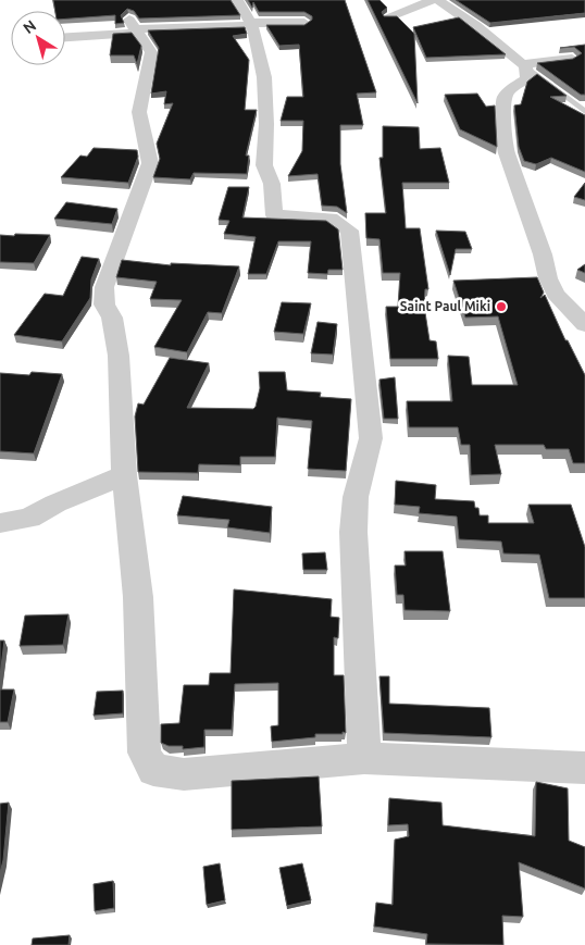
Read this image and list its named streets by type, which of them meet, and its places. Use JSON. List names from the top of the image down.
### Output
{
  "places": ["Saint Paul Miki"],
  "north": "top left"
}
